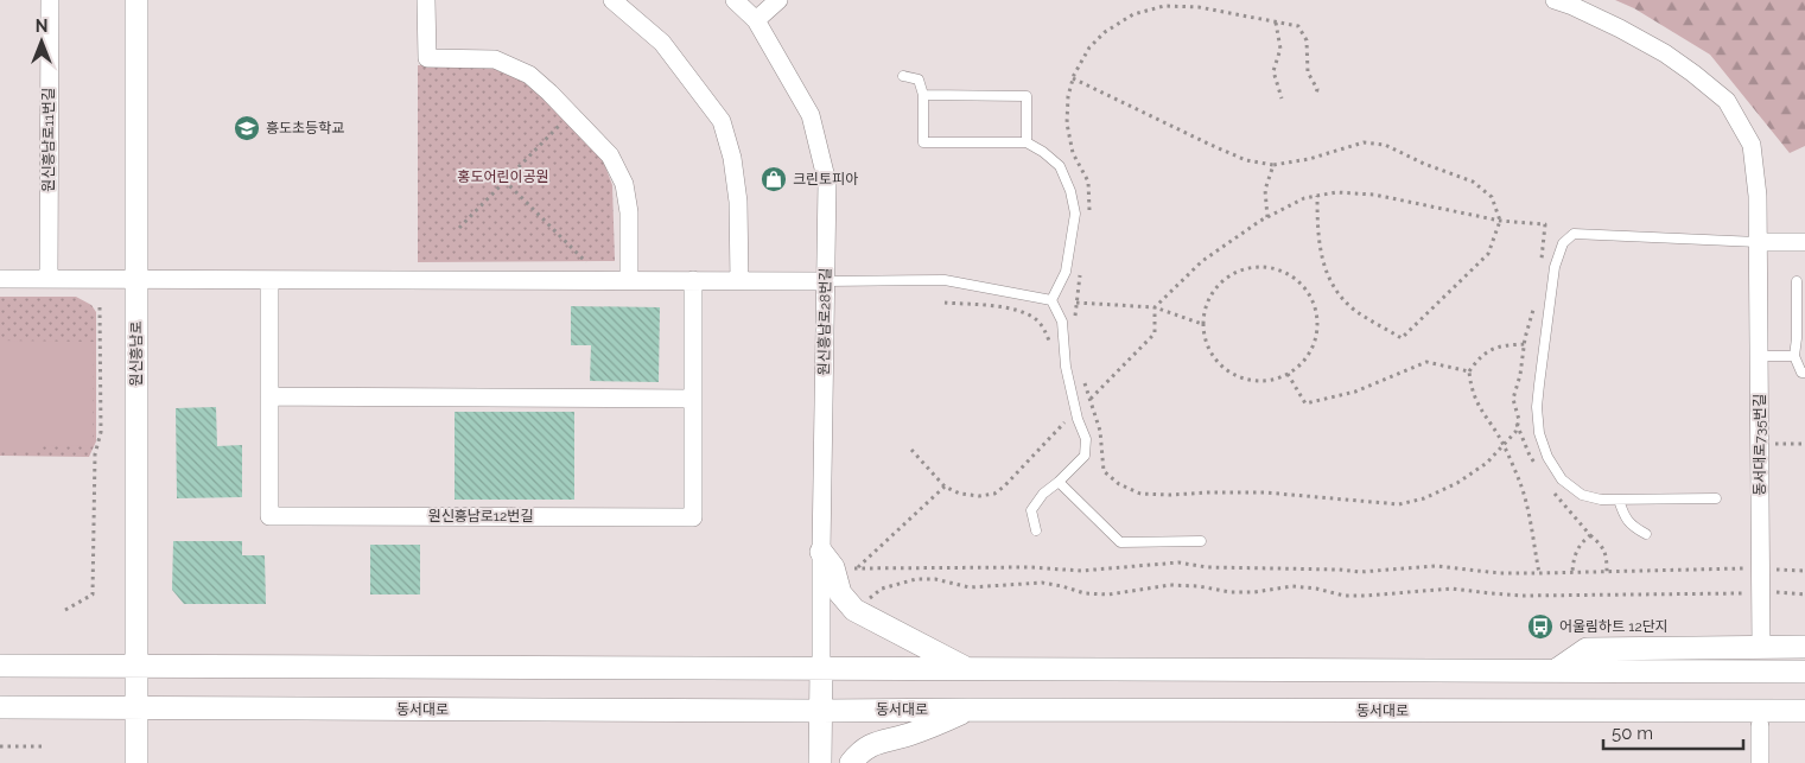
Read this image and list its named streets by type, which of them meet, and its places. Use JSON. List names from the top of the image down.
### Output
{
  "streets": {
    "street": [
      "원신흥남로11번길",
      "원신흥남로28번길",
      "원신흥남로",
      "동서대로735번길",
      "원신흥남로12번길",
      "동서대로"
    ]
  },
  "crossings": [
    ["원신흥남로", "동서대로"]
  ],
  "parks": ["홍도어린이공원"],
  "places": {
    "school or university": ["흥도초등학교"],
    "shop": ["크린토피아"],
    "bus stop": ["어울림하트 12단지"]
  },
  "scale_bar": "50 m",
  "north": "top"
}
